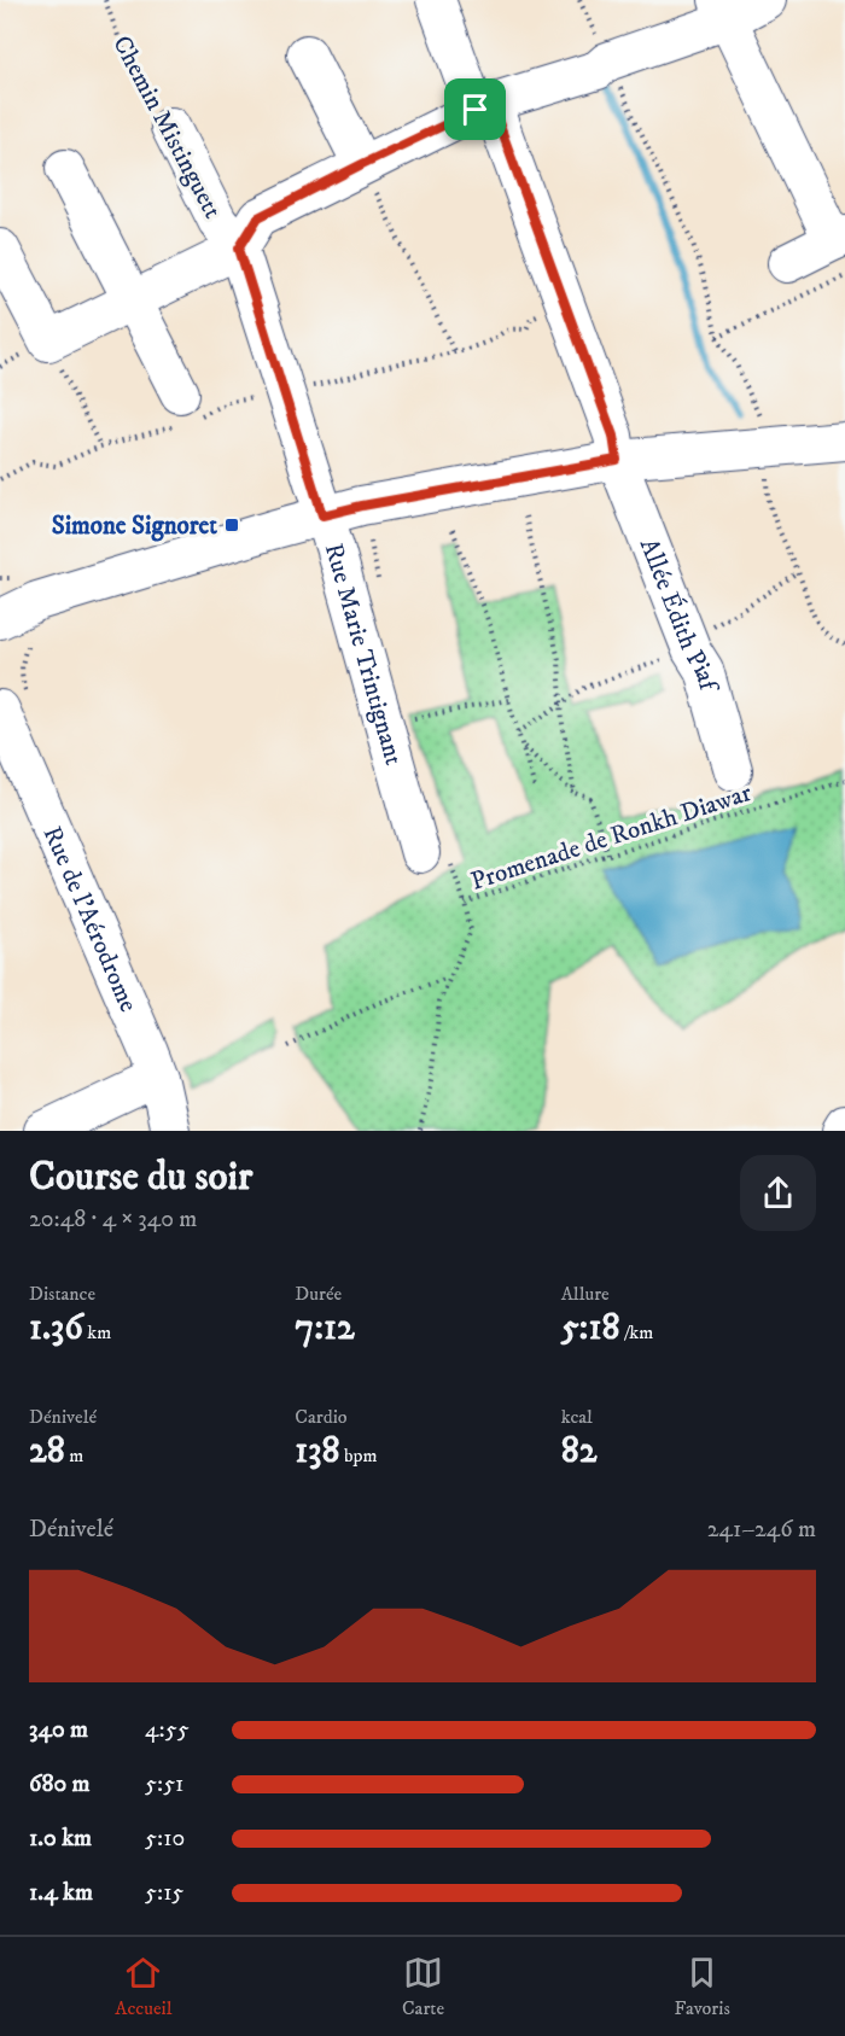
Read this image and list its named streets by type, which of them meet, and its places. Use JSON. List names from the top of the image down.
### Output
{
  "streets": {
    "street": [
      "Chemin Mistinguett",
      "Allée Édith Piaf",
      "Rue Marie Trintignant",
      "Rue de l'Aérodrome"
    ],
    "path": ["Promenade de Ronkh Diawar"]
  },
  "crossings": [
    ["Chemin Mistinguett", "Rue Marie Trintignant"]
  ],
  "places": {
    "transit": ["Simone Signoret"]
  },
  "page": {
    "heading": ["Course du soir", "20:48 · 4 × 340 m"],
    "stats": [
      ["Distance", "1.36 km"],
      ["Durée", "7:12"],
      ["Allure", "5:18 /km"],
      ["Dénivelé", "28 m"],
      ["Cardio", "138 bpm"],
      ["kcal", "82"]
    ],
    "chart": ["Dénivelé", "241–246 m"],
    "list": [
      {
        "name": "340 m",
        "note": "4:55"
      },
      {
        "name": "680 m",
        "note": "5:51"
      },
      {
        "name": "1.0 km",
        "note": "5:10"
      },
      {
        "name": "1.4 km",
        "note": "5:15"
      }
    ],
    "tabs": ["Accueil", "Carte", "Favoris"]
  }
}
